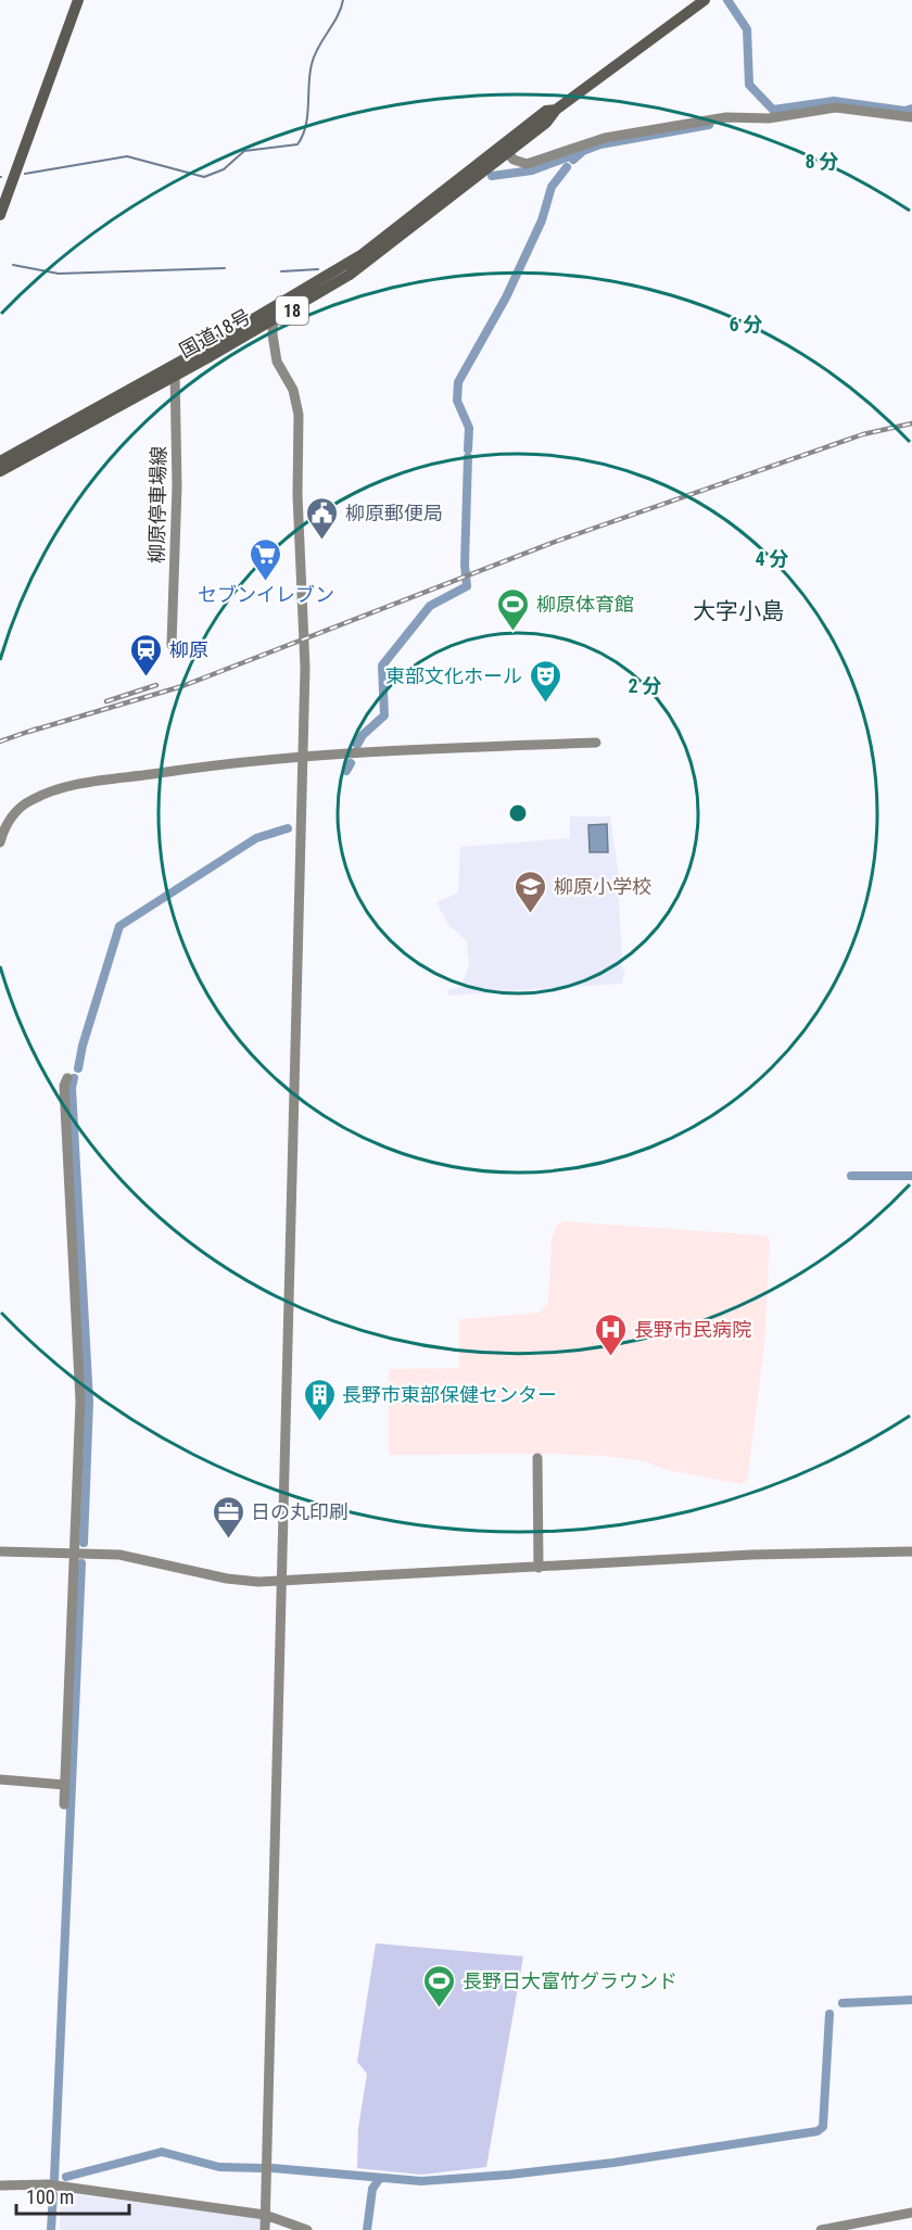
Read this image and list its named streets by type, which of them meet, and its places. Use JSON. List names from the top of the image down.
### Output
{
  "streets": {
    "highway": ["18", "国道18号"],
    "street": ["柳原停車場線"]
  },
  "crossings": [
    ["国道18号", "柳原停車場線"]
  ],
  "districts": ["大字小島"],
  "places": {
    "public building": ["柳原郵便局"],
    "supermarket": ["セブンイレブン"],
    "sports": ["柳原体育館", "長野日大富竹グラウンド"],
    "station": ["柳原"],
    "theatre": ["東部文化ホール"],
    "school or university": ["柳原小学校"],
    "hospital": ["長野市民病院"],
    "building": ["長野市東部保健センター"],
    "office": ["日の丸印刷"]
  },
  "scale_bar": "100 m",
  "rings": [
    "8 分",
    "6 分",
    "4 分",
    "2 分"
  ]
}
